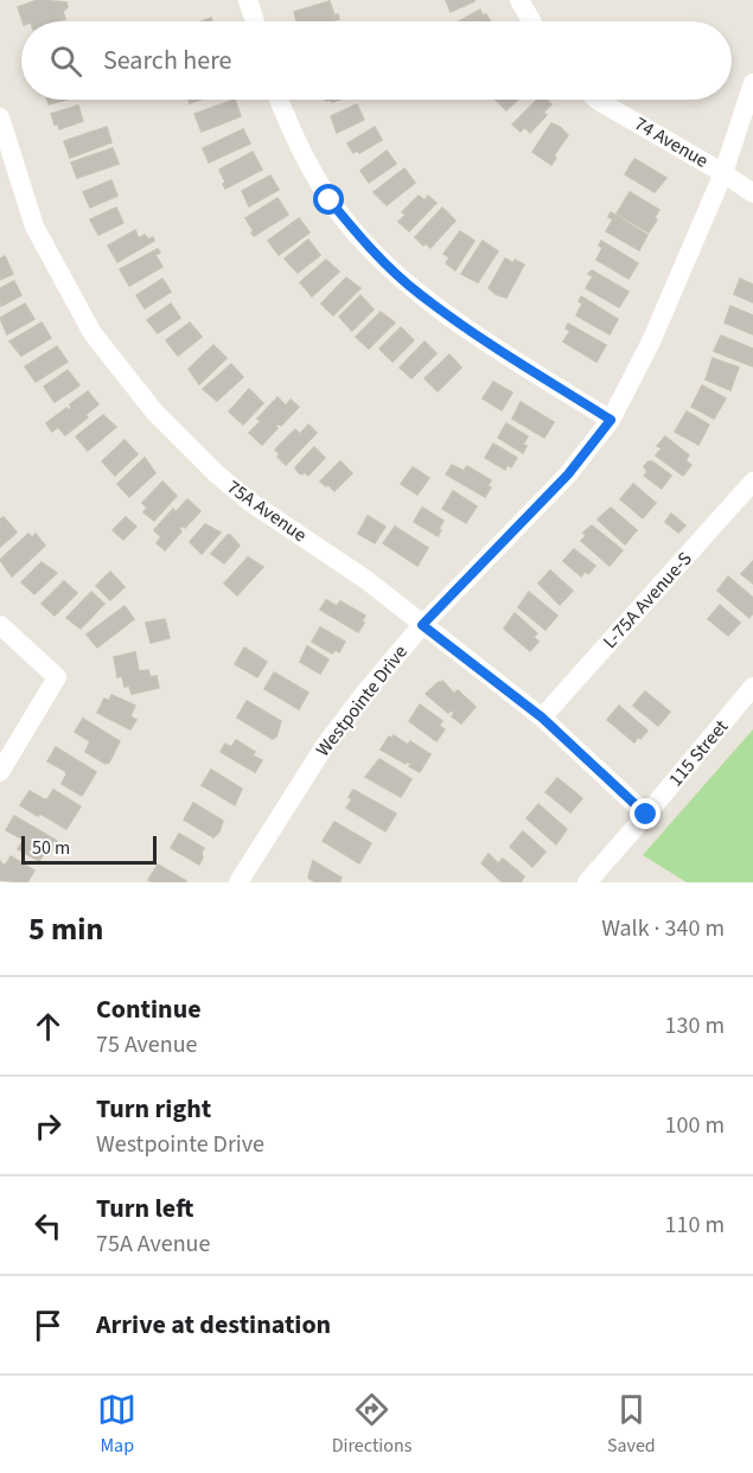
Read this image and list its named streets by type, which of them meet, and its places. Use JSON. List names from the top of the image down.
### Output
{
  "streets": {
    "street": [
      "74 Avenue",
      "75A Avenue",
      "L-75A Avenue-S",
      "Westpointe Drive",
      "115 Street"
    ]
  },
  "crossings": [
    ["74 Avenue", "Westpointe Drive"],
    ["75A Avenue", "L-75A Avenue-S"],
    ["75A Avenue", "Westpointe Drive"],
    ["75A Avenue", "115 Street"]
  ],
  "scale_bar": "50 m",
  "page": {
    "search": "Search here",
    "scale": "50 m",
    "heading": ["5 min", "Walk · 340 m"],
    "list": [
      ["Continue", "75 Avenue", "130 m"],
      ["Turn right", "Westpointe Drive", "100 m"],
      ["Turn left", "75A Avenue", "110 m"],
      "Arrive at destination"
    ],
    "nav": ["Map", "Directions", "Saved"]
  }
}
